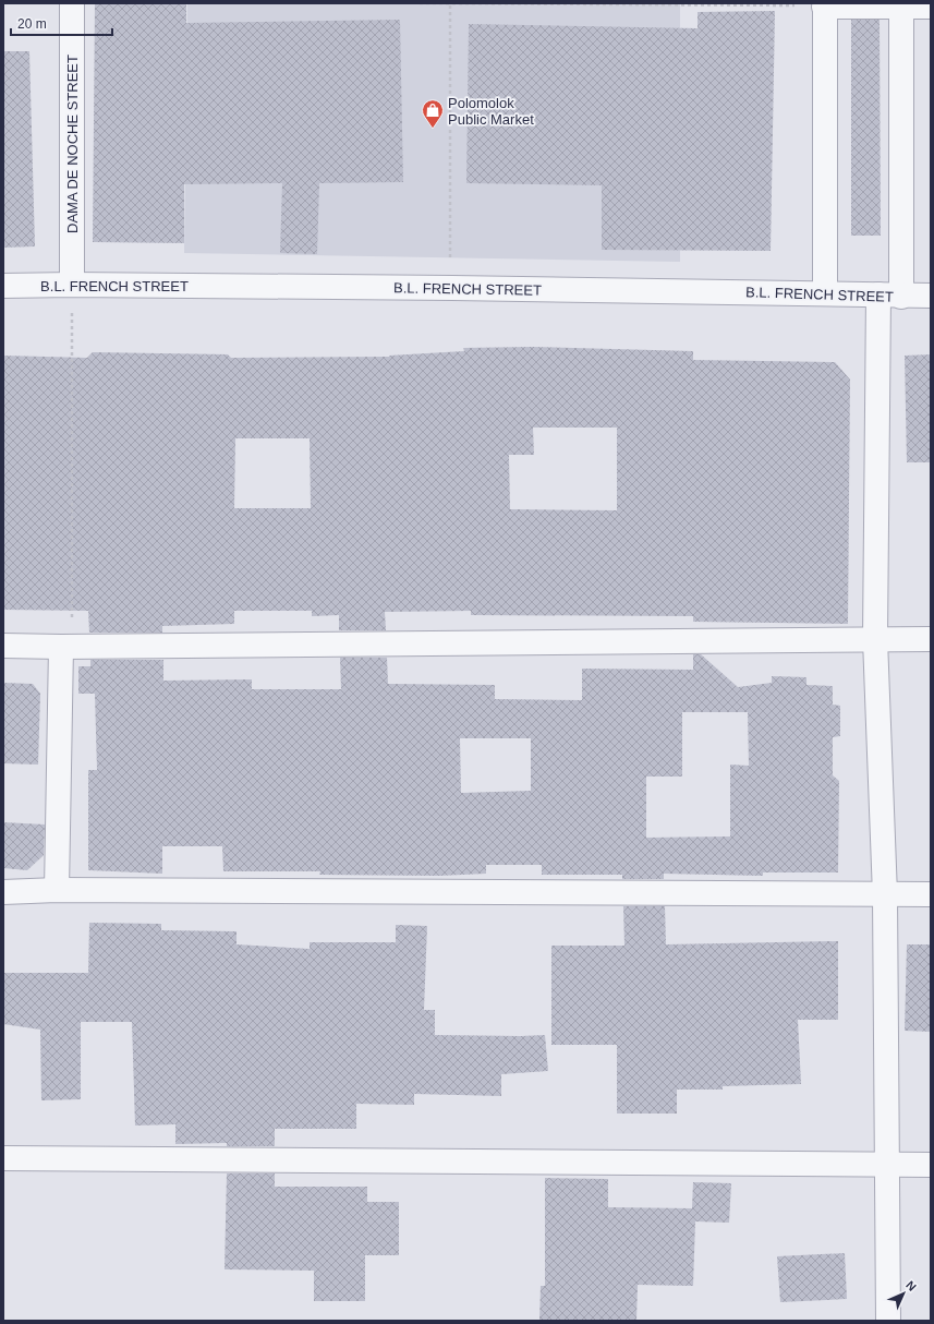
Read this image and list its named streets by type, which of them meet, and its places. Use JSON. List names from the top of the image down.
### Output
{
  "streets": {
    "street": ["DAMA DE NOCHE STREET", "B.L. FRENCH STREET"]
  },
  "crossings": [
    ["DAMA DE NOCHE STREET", "B.L. FRENCH STREET"]
  ],
  "places": {
    "shop": ["Polomolok Public Market"]
  },
  "scale_bar": "20 m",
  "north": "top right"
}
